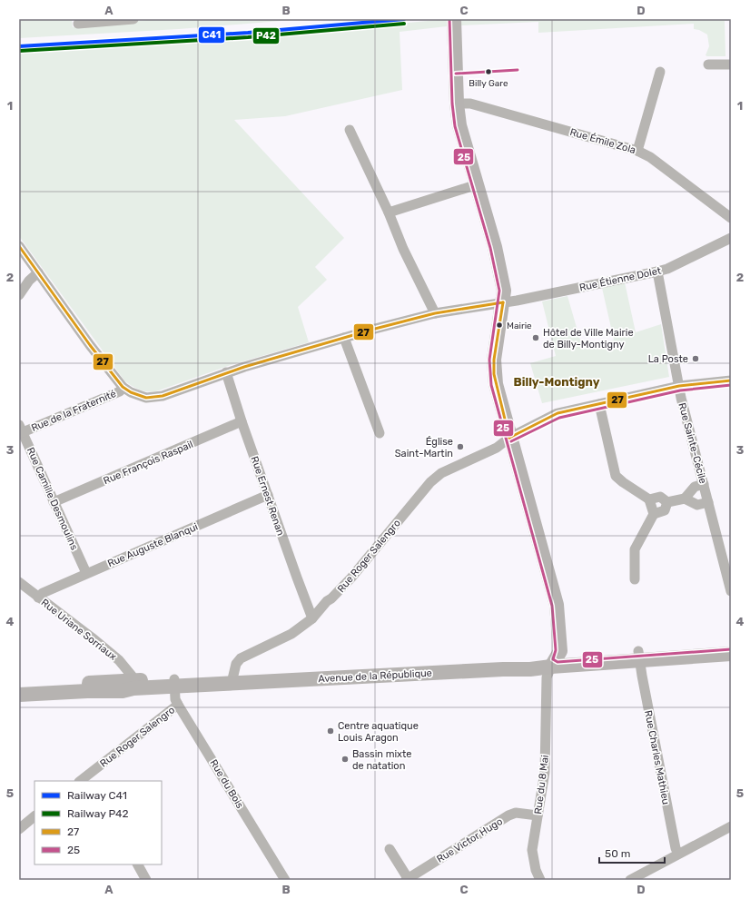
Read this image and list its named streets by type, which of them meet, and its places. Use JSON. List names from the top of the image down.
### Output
{
  "streets": {
    "main road": ["Avenue de la République"],
    "street": [
      "Rue Émile Zola",
      "Rue Étienne Dolet",
      "Rue de la Fraternité",
      "Rue Sainte-Cécile",
      "Rue François Raspail",
      "Rue Ernest Renan",
      "Rue Camille Desmoulins",
      "Rue Auguste Blanqui",
      "Rue Roger Salengro",
      "Rue Uriane Sorriaux",
      "Rue Charles Mathieu",
      "Rue du Bois",
      "Rue du 8 Mai",
      "Rue Victor Hugo"
    ]
  },
  "crossings": [
    ["Rue Étienne Dolet", "Rue de la Fraternité"],
    ["Rue Étienne Dolet", "Rue Sainte-Cécile"],
    ["Rue Étienne Dolet", "Rue Ernest Renan"],
    ["Rue de la Fraternité", "Rue Camille Desmoulins"],
    ["Rue Sainte-Cécile", "Rue Roger Salengro"],
    ["Rue François Raspail", "Rue Ernest Renan"],
    ["Rue François Raspail", "Rue Camille Desmoulins"],
    ["Rue Ernest Renan", "Rue Auguste Blanqui"],
    ["Rue Ernest Renan", "Rue Roger Salengro"],
    ["Rue Camille Desmoulins", "Rue Auguste Blanqui"],
    ["Rue Auguste Blanqui", "Rue Uriane Sorriaux"],
    ["Rue Roger Salengro", "Avenue de la République"],
    ["Rue Roger Salengro", "Rue du Bois"],
    ["Rue Uriane Sorriaux", "Avenue de la République"],
    ["Avenue de la République", "Rue Charles Mathieu"],
    ["Avenue de la République", "Rue du Bois"],
    ["Avenue de la République", "Rue du 8 Mai"],
    ["Rue du 8 Mai", "Rue Victor Hugo"]
  ],
  "districts": ["Billy-Montigny"],
  "places": [
    "Billy Gare",
    "Mairie",
    "Hôtel de Ville Mairie de Billy-Montigny",
    "La Poste",
    "Église Saint-Martin",
    "Centre aquatique Louis Aragon",
    "Bassin mixte de natation"
  ],
  "lines": [
    "rail line C41",
    "transit line 25",
    "rail line P42",
    "transit line 27"
  ],
  "legend": [
    "Railway C41",
    "Railway P42",
    "27",
    "25"
  ],
  "scale_bar": "50 m",
  "grid": {
    "columns": [
      "A",
      "B",
      "C",
      "D"
    ],
    "rows": [
      "1",
      "2",
      "3",
      "4",
      "5"
    ]
  }
}
